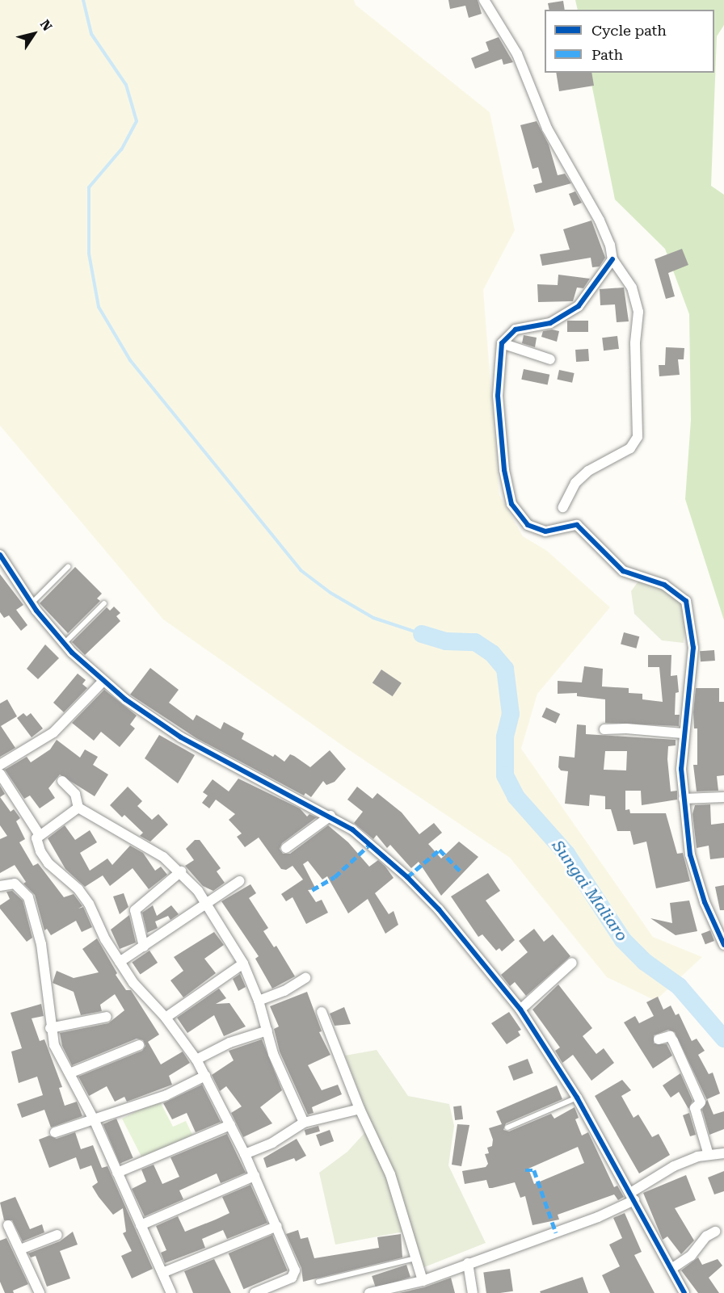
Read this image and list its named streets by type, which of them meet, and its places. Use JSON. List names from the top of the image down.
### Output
{
  "water": ["Sungai Maliaro"],
  "legend": ["Cycle path", "Path"],
  "north": "top right"
}
